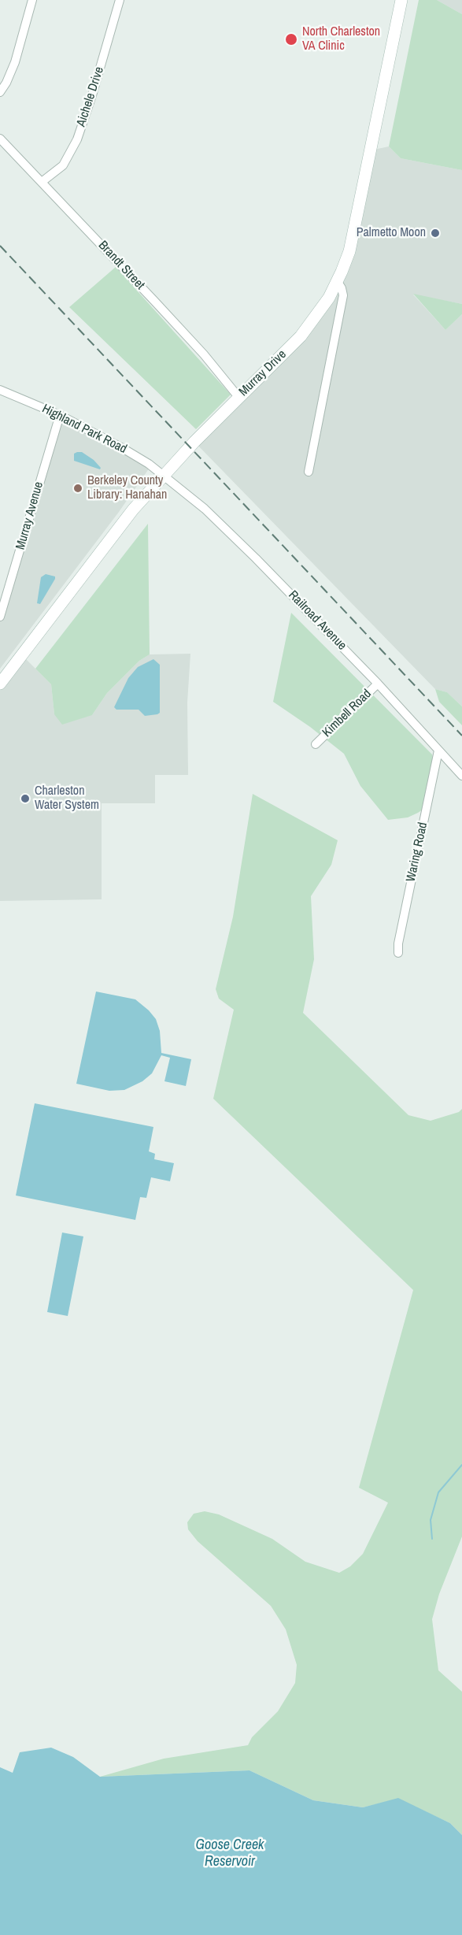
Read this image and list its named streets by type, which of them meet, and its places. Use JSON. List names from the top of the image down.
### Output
{
  "streets": {
    "street": [
      "Aichele Drive",
      "Brandt Street",
      "Murray Drive",
      "Highland Park Road",
      "Murray Avenue",
      "Railroad Avenue",
      "Kimbell Road",
      "Waring Road"
    ]
  },
  "crossings": [
    ["Aichele Drive", "Brandt Street"],
    ["Brandt Street", "Murray Drive"],
    ["Murray Drive", "Highland Park Road"],
    ["Murray Drive", "Railroad Avenue"],
    ["Highland Park Road", "Murray Avenue"],
    ["Highland Park Road", "Railroad Avenue"],
    ["Railroad Avenue", "Kimbell Road"],
    ["Railroad Avenue", "Waring Road"]
  ],
  "water": ["Goose Creek Reservoir"],
  "places": [
    "North Charleston VA Clinic",
    "Palmetto Moon",
    "Berkeley County Library: Hanahan",
    "Charleston Water System"
  ]
}
